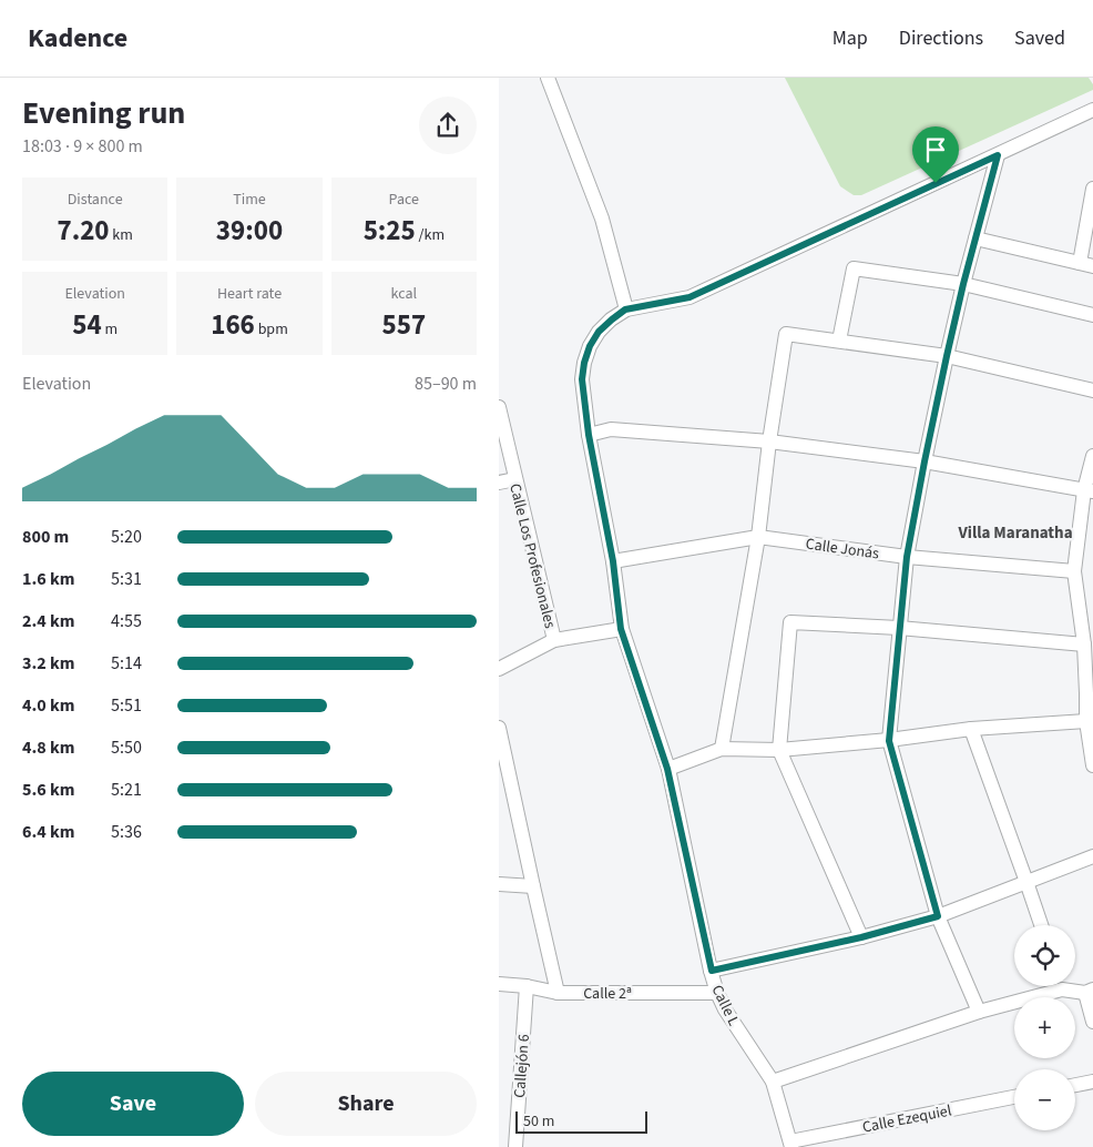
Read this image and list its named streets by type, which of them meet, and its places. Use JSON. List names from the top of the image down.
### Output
{
  "streets": {
    "street": [
      "Calle Jonás",
      "Calle Los Profesionales",
      "Calle 2ª",
      "Calle L",
      "Callejón 6",
      "Calle Ezequiel"
    ]
  },
  "crossings": [
    ["Calle Jonás", "Calle L"],
    ["Calle 2ª", "Calle L"],
    ["Calle 2ª", "Callejón 6"],
    ["Calle L", "Calle Ezequiel"]
  ],
  "districts": ["Villa Maranatha"],
  "scale_bar": "50 m",
  "page": {
    "header": "Kadence",
    "nav": ["Map", "Directions", "Saved"],
    "heading": ["Evening run", "18:03 · 9 × 800 m"],
    "stats": [
      ["Distance", "7.20 km"],
      ["Time", "39:00"],
      ["Pace", "5:25 /km"],
      ["Elevation", "54 m"],
      ["Heart rate", "166 bpm"],
      ["kcal", "557"]
    ],
    "chart": ["Elevation", "85–90 m"],
    "list": [
      {
        "name": "800 m",
        "note": "5:20"
      },
      {
        "name": "1.6 km",
        "note": "5:31"
      },
      {
        "name": "2.4 km",
        "note": "4:55"
      },
      {
        "name": "3.2 km",
        "note": "5:14"
      },
      {
        "name": "4.0 km",
        "note": "5:51"
      },
      {
        "name": "4.8 km",
        "note": "5:50"
      },
      {
        "name": "5.6 km",
        "note": "5:21"
      },
      {
        "name": "6.4 km",
        "note": "5:36"
      }
    ],
    "map_buttons": ["+", "−"],
    "buttons": ["Save", "Share"],
    "scale": "50 m"
  }
}
